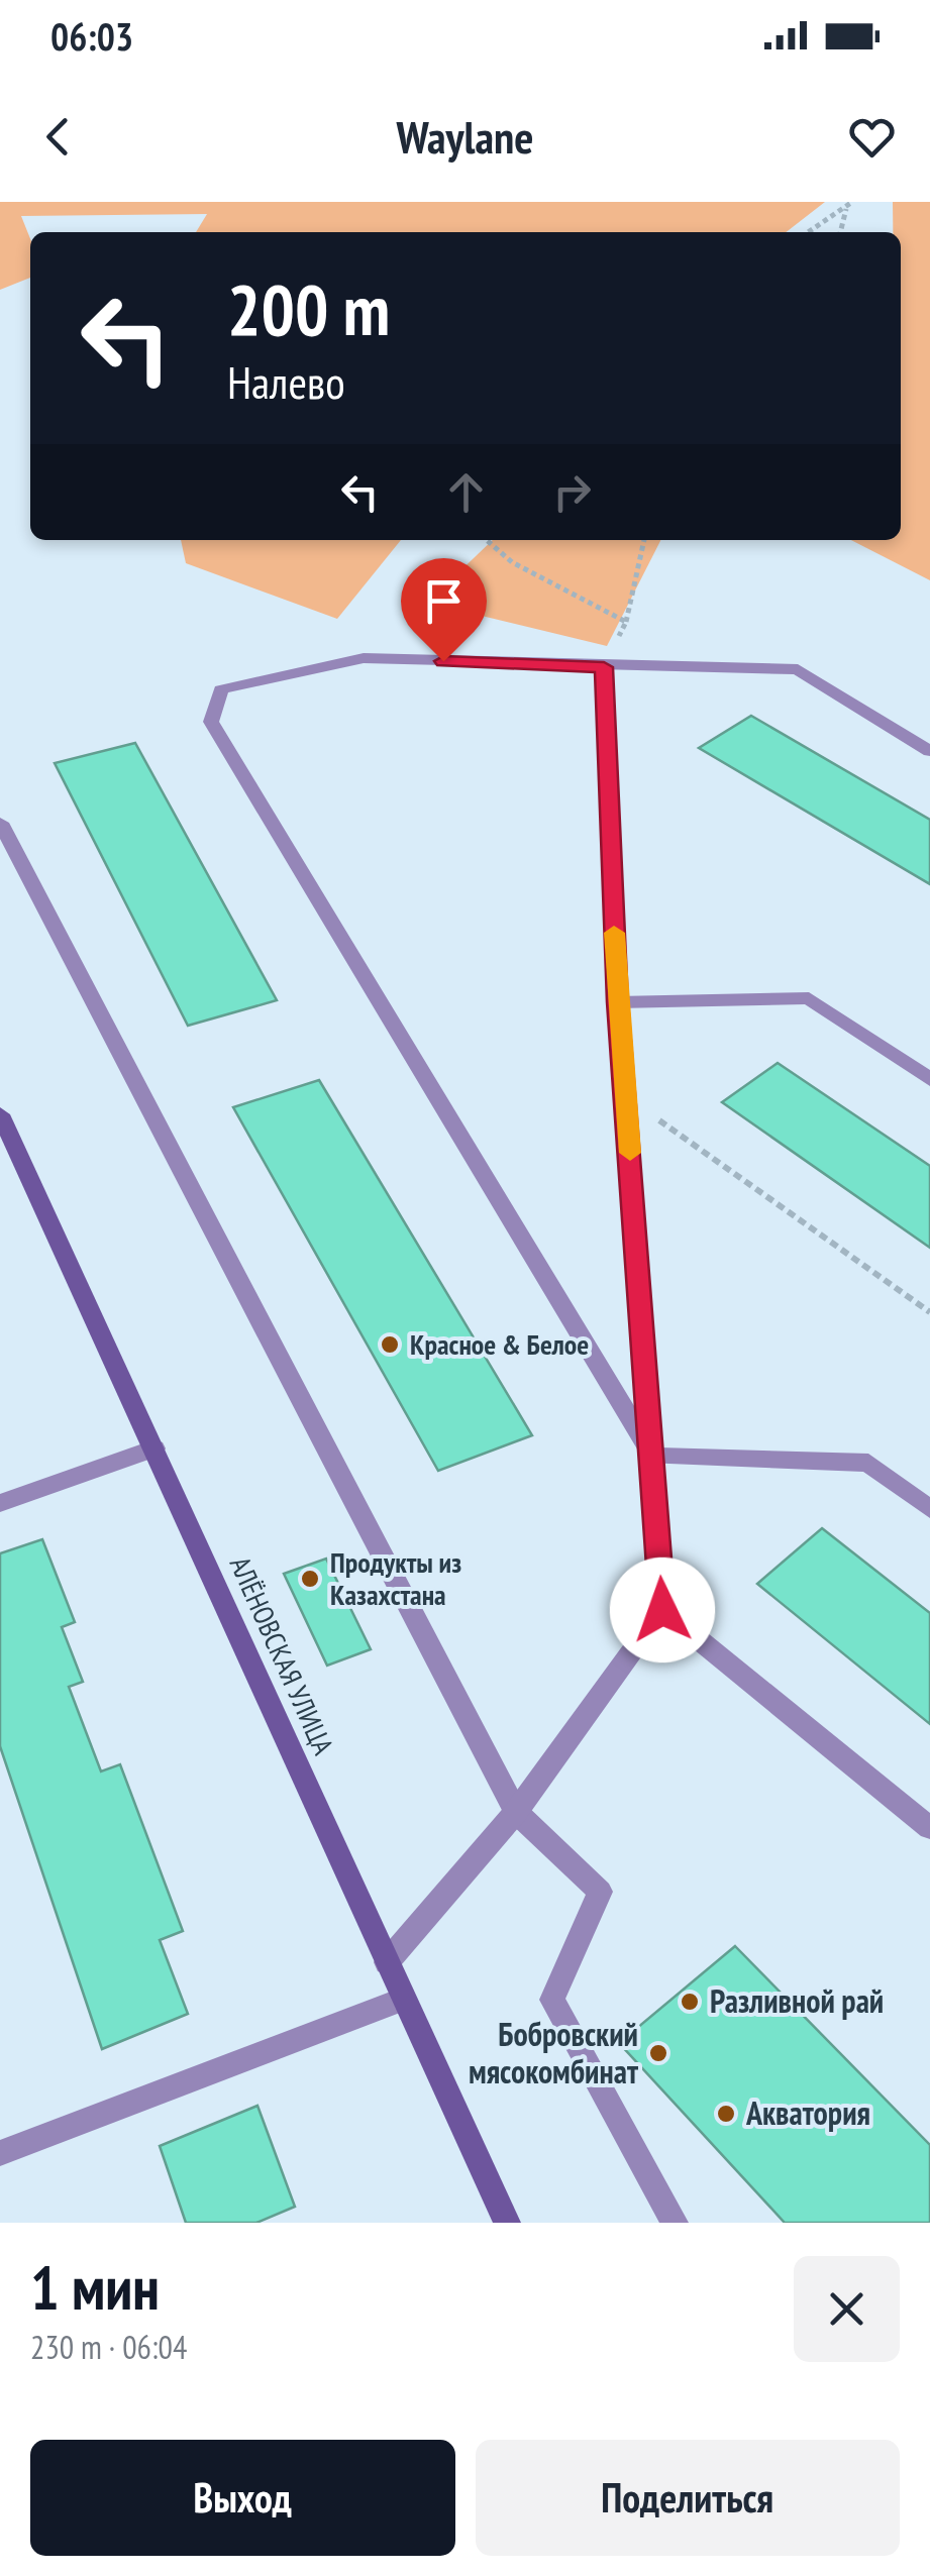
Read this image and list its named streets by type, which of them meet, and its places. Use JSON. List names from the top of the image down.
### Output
{
  "streets": {
    "street": ["АЛЁНОВСКАЯ УЛИЦА"]
  },
  "places": [
    "Красное & Белое",
    "Продукты из Казахстана",
    "Разливной рай",
    "Бобровский мясокомбинат",
    "Акватория"
  ],
  "page": {
    "status": "06:03",
    "header": "Waylane",
    "turn": ["200 m", "Налево"],
    "heading": ["1 мин", "230 m · 06:04"],
    "buttons": ["Выход", "Поделиться"]
  }
}
